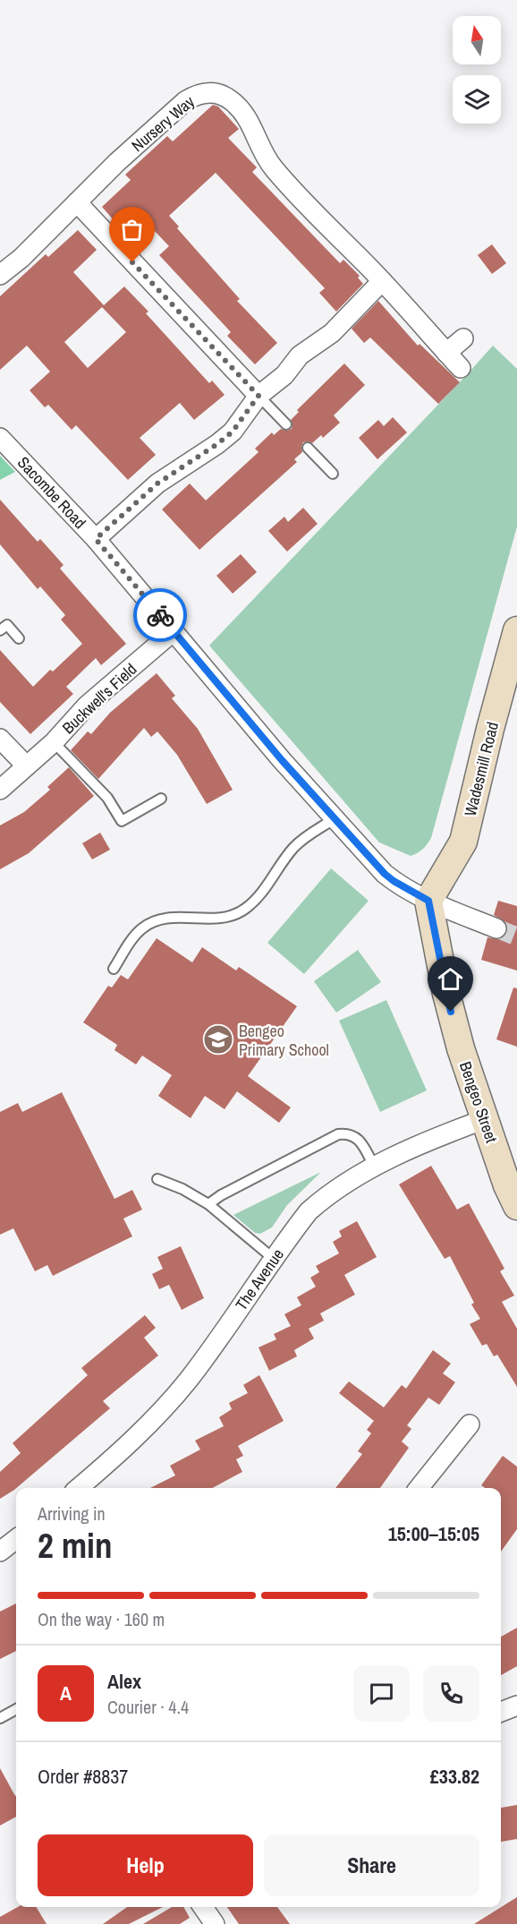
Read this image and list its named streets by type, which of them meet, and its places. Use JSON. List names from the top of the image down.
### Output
{
  "streets": {
    "main road": ["Wadesmill Road", "Bengeo Street"],
    "street": [
      "Nursery Way",
      "Sacombe Road",
      "Buckwell's Field",
      "The Avenue"
    ]
  },
  "crossings": [
    ["Sacombe Road", "Buckwell's Field"],
    ["Sacombe Road", "Wadesmill Road"],
    ["Sacombe Road", "Bengeo Street"],
    ["Wadesmill Road", "Bengeo Street"],
    ["Bengeo Street", "The Avenue"]
  ],
  "places": {
    "school or university": ["Bengeo Primary School"]
  },
  "north": "top",
  "page": {
    "heading": ["2 min", "Arriving in", "15:00–15:05"],
    "panel": [
      "Alex",
      "Courier · 4.4",
      "Order #8837",
      "£33.82"
    ],
    "bar": "On the way · 160 m",
    "round": "A",
    "buttons": ["Help", "Share"]
  }
}
